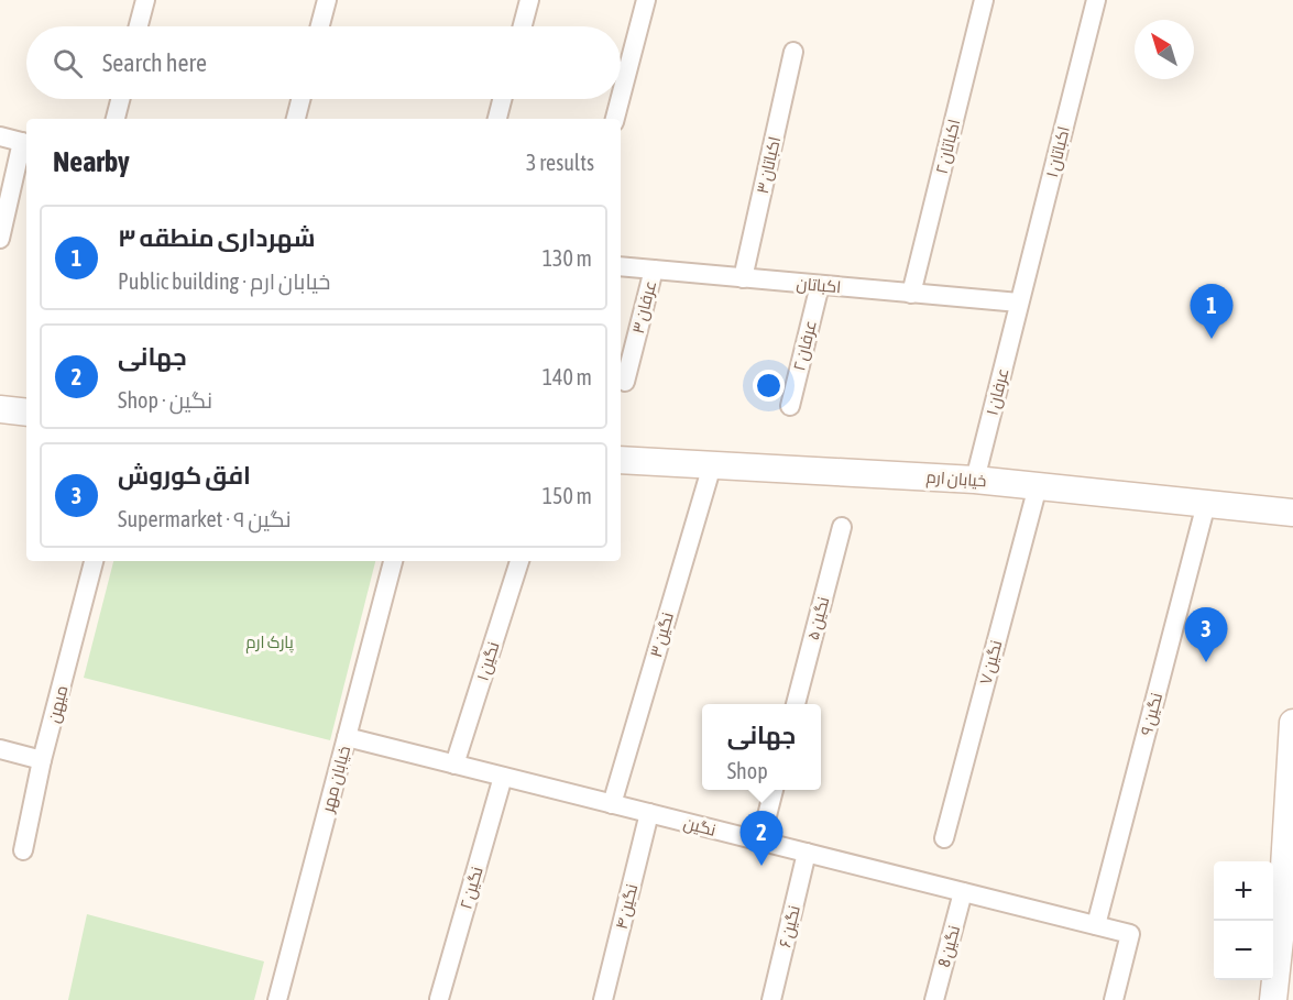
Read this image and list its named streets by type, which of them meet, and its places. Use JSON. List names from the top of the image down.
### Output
{
  "streets": {
    "street": [
      "اکباتان ۲",
      "اکباتان ۱",
      "اکباتان ۳",
      "اکباتان",
      "عرفان ۳",
      "عرفان ۲",
      "عرفان ۱",
      "خیابان ارم",
      "نگین ۵",
      "نگین ۳",
      "نگین ۱",
      "نگین ۷",
      "میهن",
      "نگین ۹",
      "خیابان مهر",
      "نگین",
      "نگین ۲",
      "نگین ۴",
      "نگین ۶",
      "نگین 8"
    ]
  },
  "crossings": [
    ["اکباتان ۲", "اکباتان"],
    ["اکباتان ۱", "اکباتان"],
    ["اکباتان ۱", "عرفان ۱"],
    ["اکباتان ۳", "اکباتان"],
    ["اکباتان", "عرفان ۳"],
    ["اکباتان", "عرفان ۲"],
    ["اکباتان", "عرفان ۱"],
    ["عرفان ۱", "خیابان ارم"],
    ["خیابان ارم", "نگین ۳"],
    ["خیابان ارم", "نگین ۷"],
    ["خیابان ارم", "نگین ۹"],
    ["نگین ۳", "نگین"],
    ["نگین ۱", "نگین"],
    ["نگین ۹", "نگین"],
    ["خیابان مهر", "نگین"],
    ["نگین", "نگین ۲"],
    ["نگین", "نگین ۴"],
    ["نگین", "نگین ۶"],
    ["نگین", "نگین 8"]
  ],
  "parks": ["پارک ارم"],
  "north": "top left",
  "page": {
    "search": "Search here",
    "heading": ["Nearby", "3 results"],
    "list": [
      {
        "mark": "1",
        "name": "شهرداری منطقه ۳",
        "note": "Public building · خیابان ارم",
        "value": "130 m"
      },
      {
        "mark": "2",
        "name": "جهانی",
        "note": "Shop · نگین",
        "value": "140 m"
      },
      {
        "mark": "3",
        "name": "افق کوروش",
        "note": "Supermarket · نگین ۹",
        "value": "150 m"
      }
    ],
    "pins": ["1", "3", "2"],
    "popup": ["جهانی", "Shop"],
    "map_buttons": ["+", "−"]
  }
}
